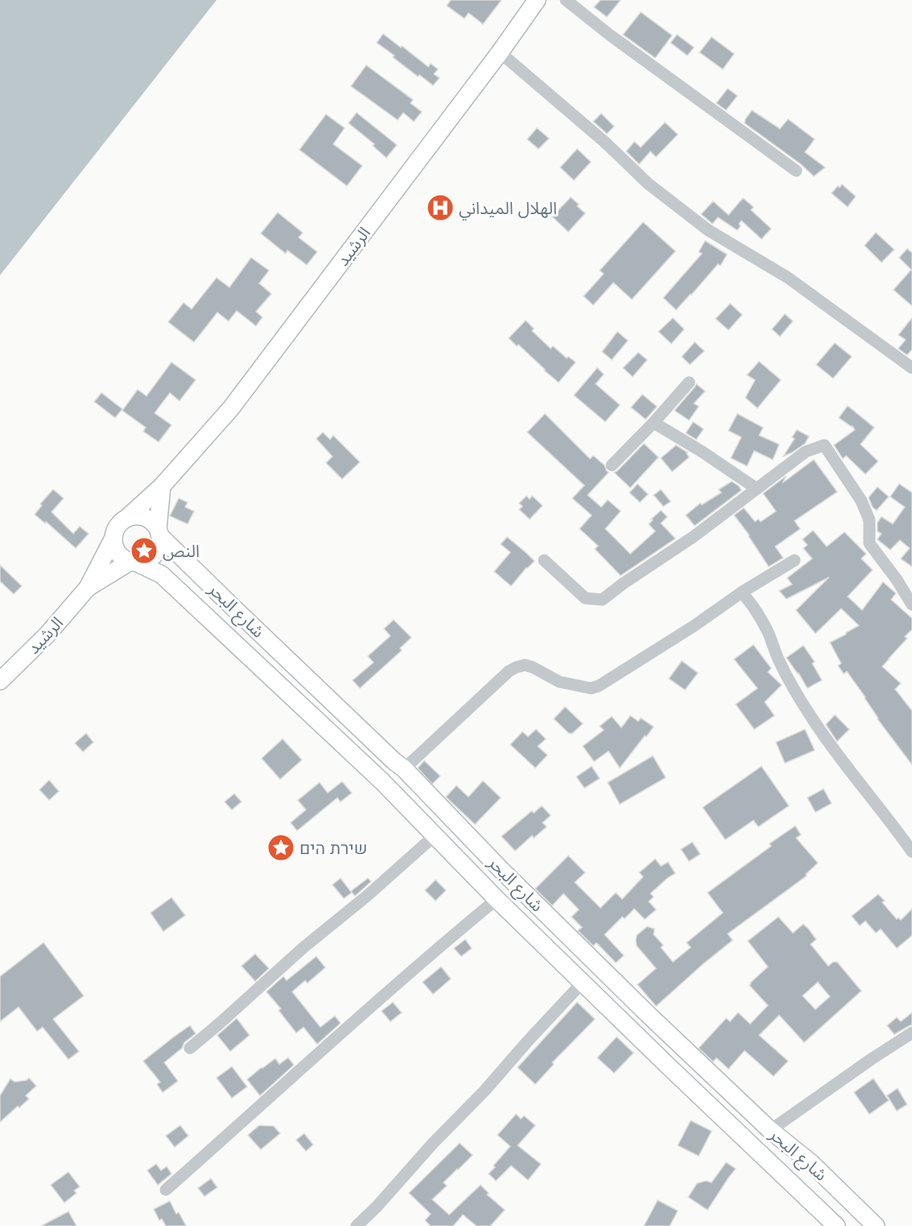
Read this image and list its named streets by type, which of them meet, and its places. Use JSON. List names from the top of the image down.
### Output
{
  "streets": {
    "main road": ["الرشيد", "شارع البحر"]
  },
  "crossings": [
    ["الرشيد", "شارع البحر"]
  ],
  "places": {
    "hospital": ["الهلال الميداني"],
    "place": ["النص", "שירת הים"]
  }
}
